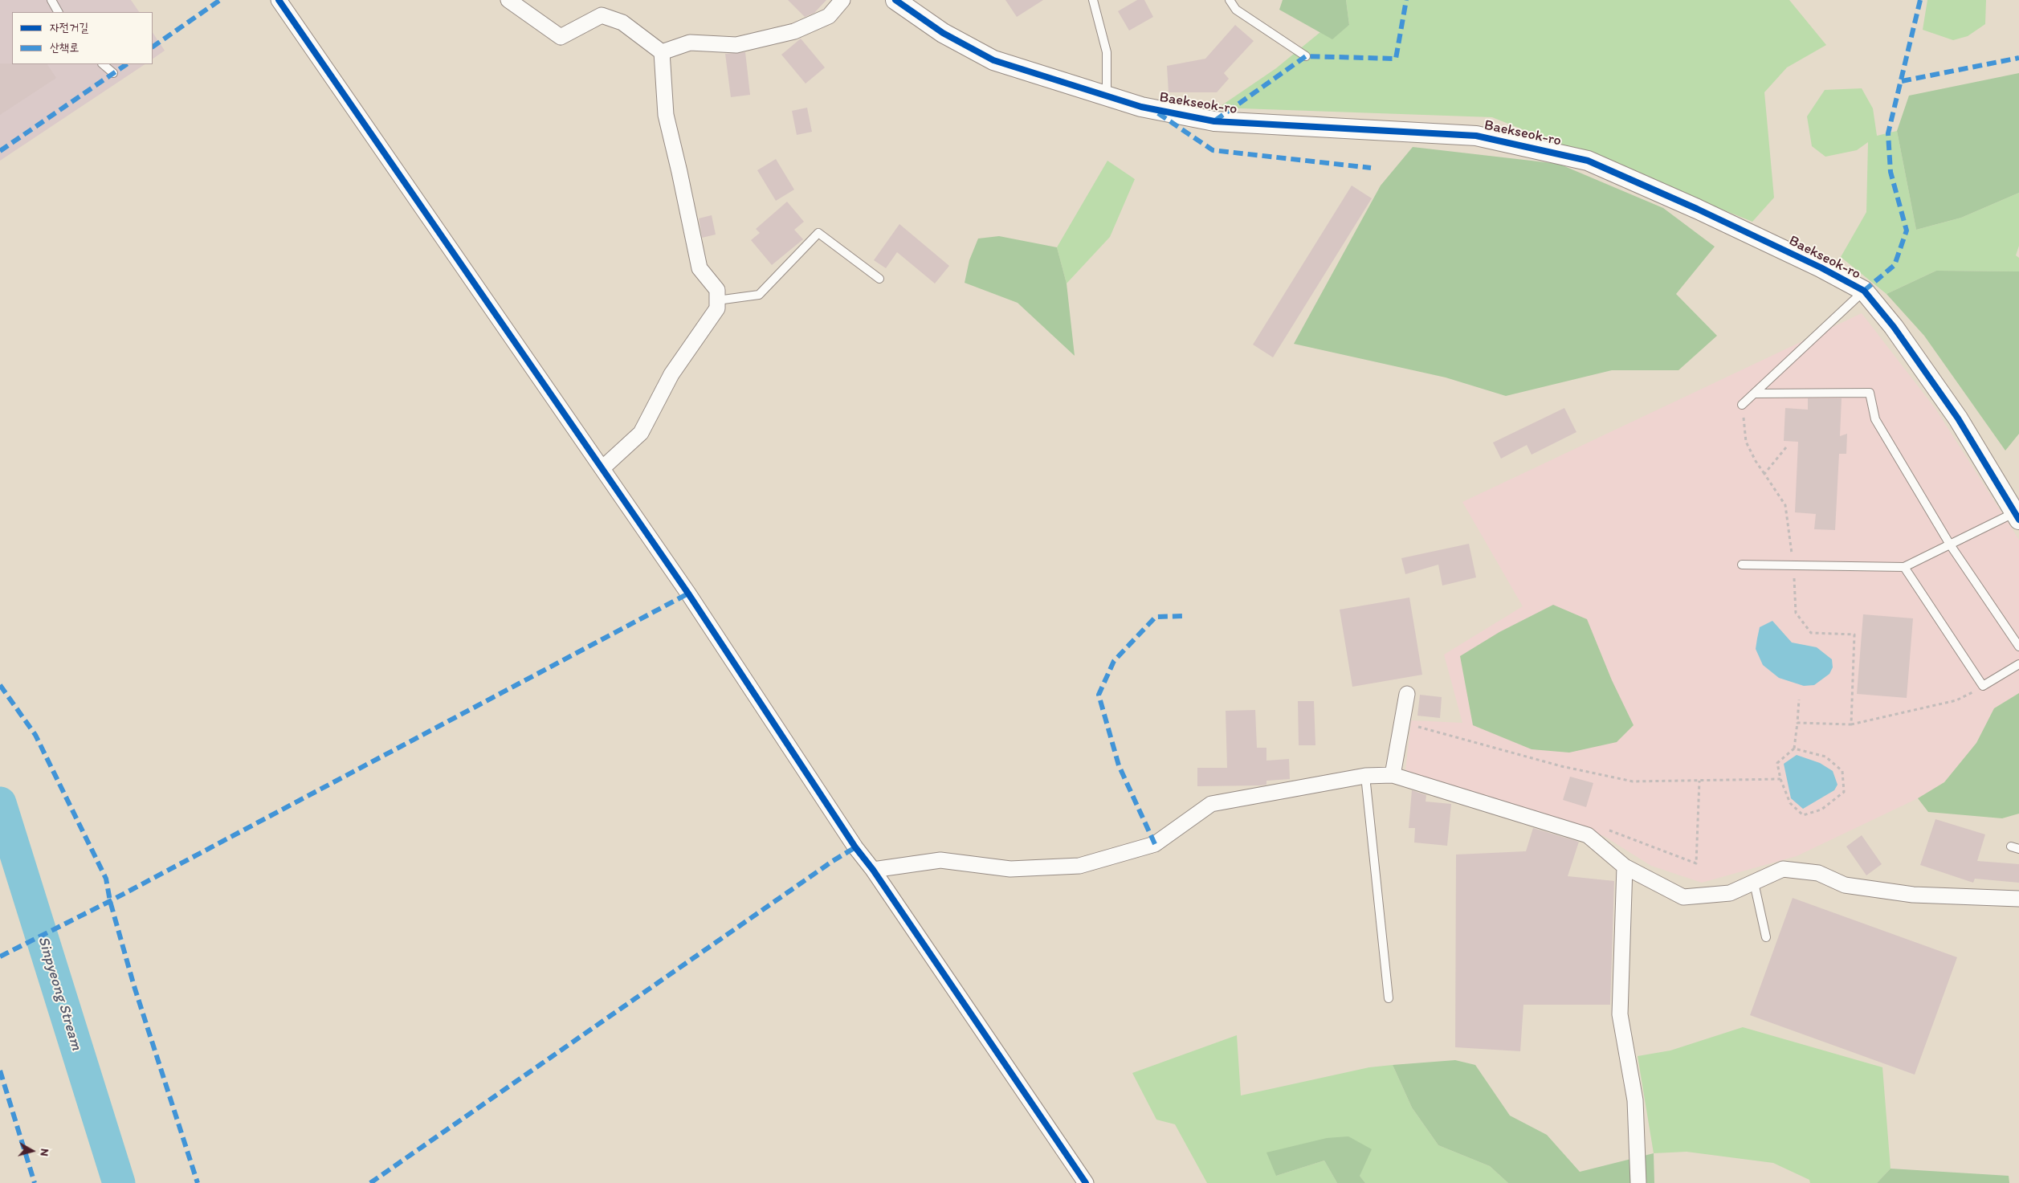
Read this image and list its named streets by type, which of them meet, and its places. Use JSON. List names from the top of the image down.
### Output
{
  "streets": {
    "street": ["Baekseok-ro"]
  },
  "water": ["Sinpyeong Stream"],
  "legend": ["자전거길", "산책로"],
  "north": "right"
}
